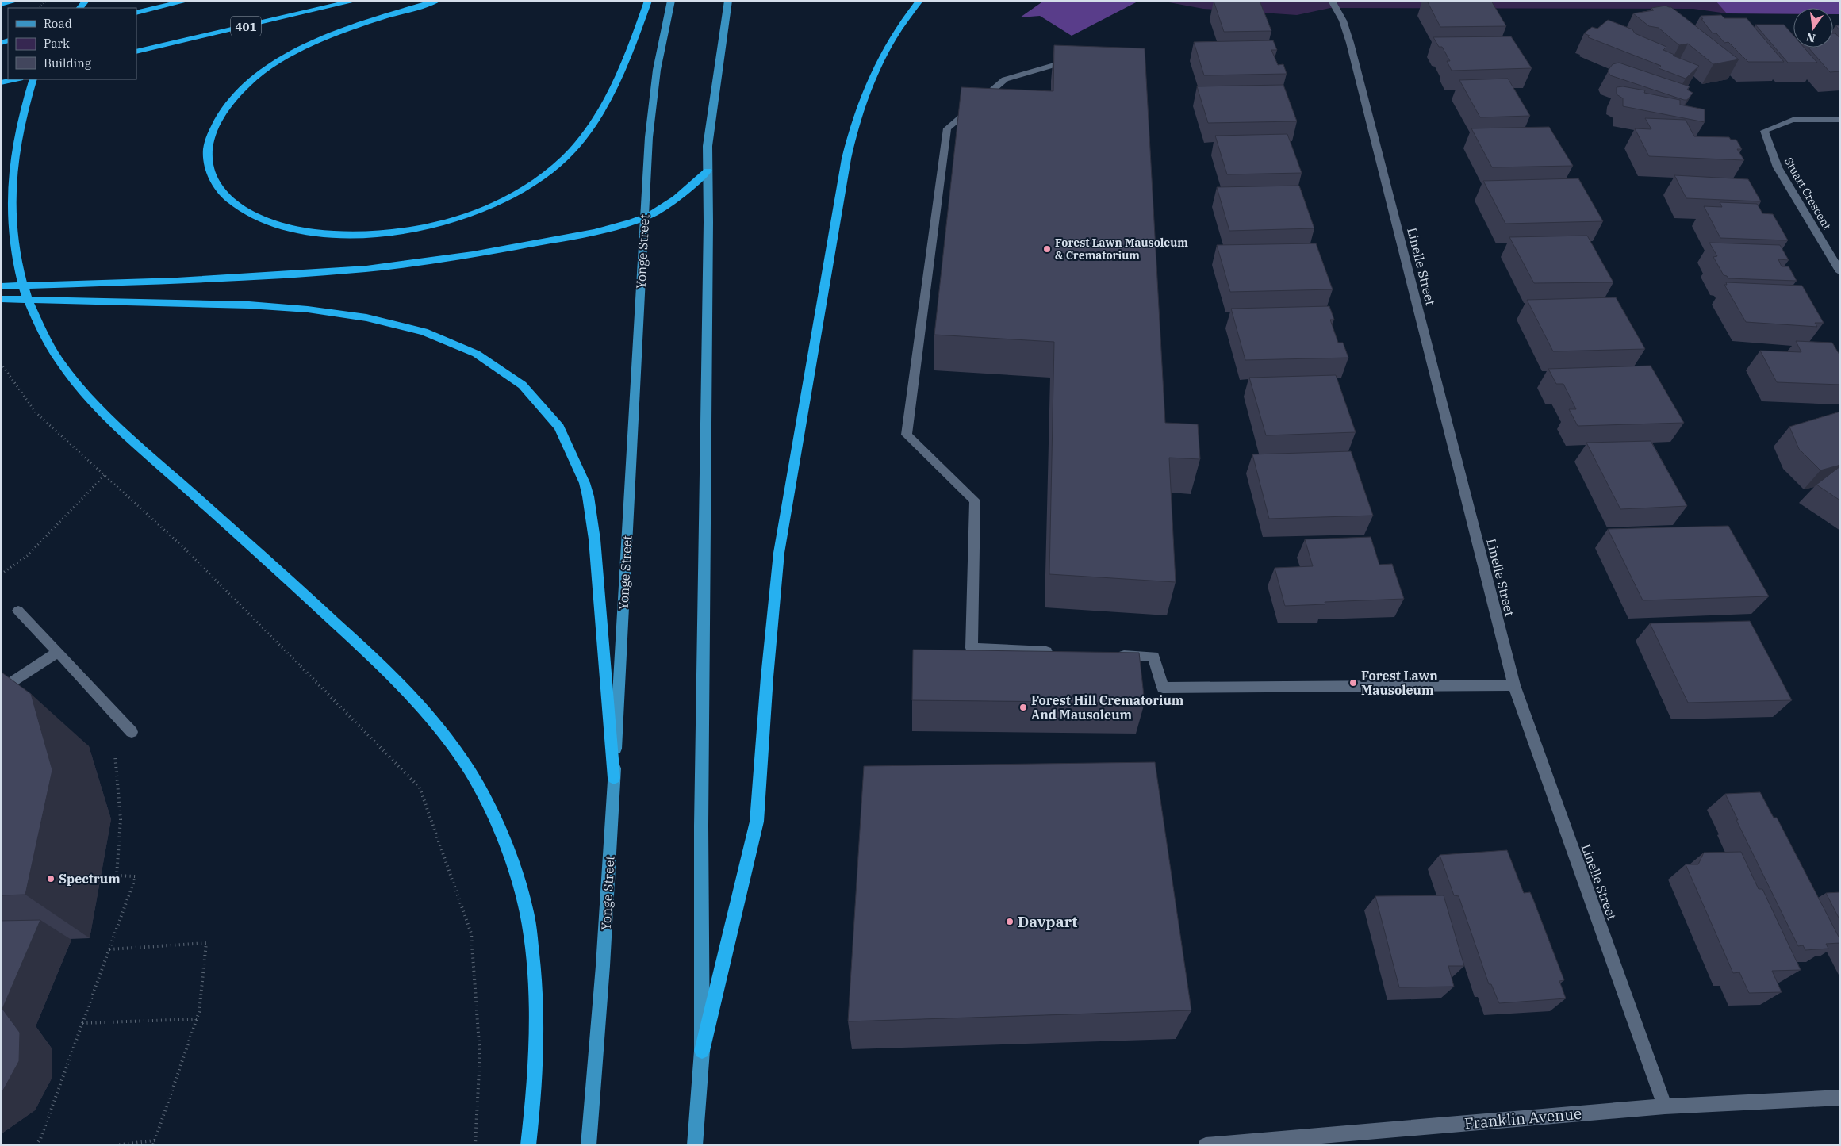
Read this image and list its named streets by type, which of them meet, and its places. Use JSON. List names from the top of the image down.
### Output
{
  "streets": {
    "highway": ["401"],
    "main road": ["Yonge Street"],
    "street": ["Stuart Crescent", "Linelle Street", "Franklin Avenue"]
  },
  "crossings": [
    ["Linelle Street", "Franklin Avenue"]
  ],
  "places": [
    "Forest Lawn Mausoleum & Crematorium",
    "Forest Lawn Mausoleum",
    "Forest Hill Crematorium And Mausoleum",
    "Spectrum",
    "Davpart"
  ],
  "legend": ["Road", "Park", "Building"],
  "north": "bottom"
}
